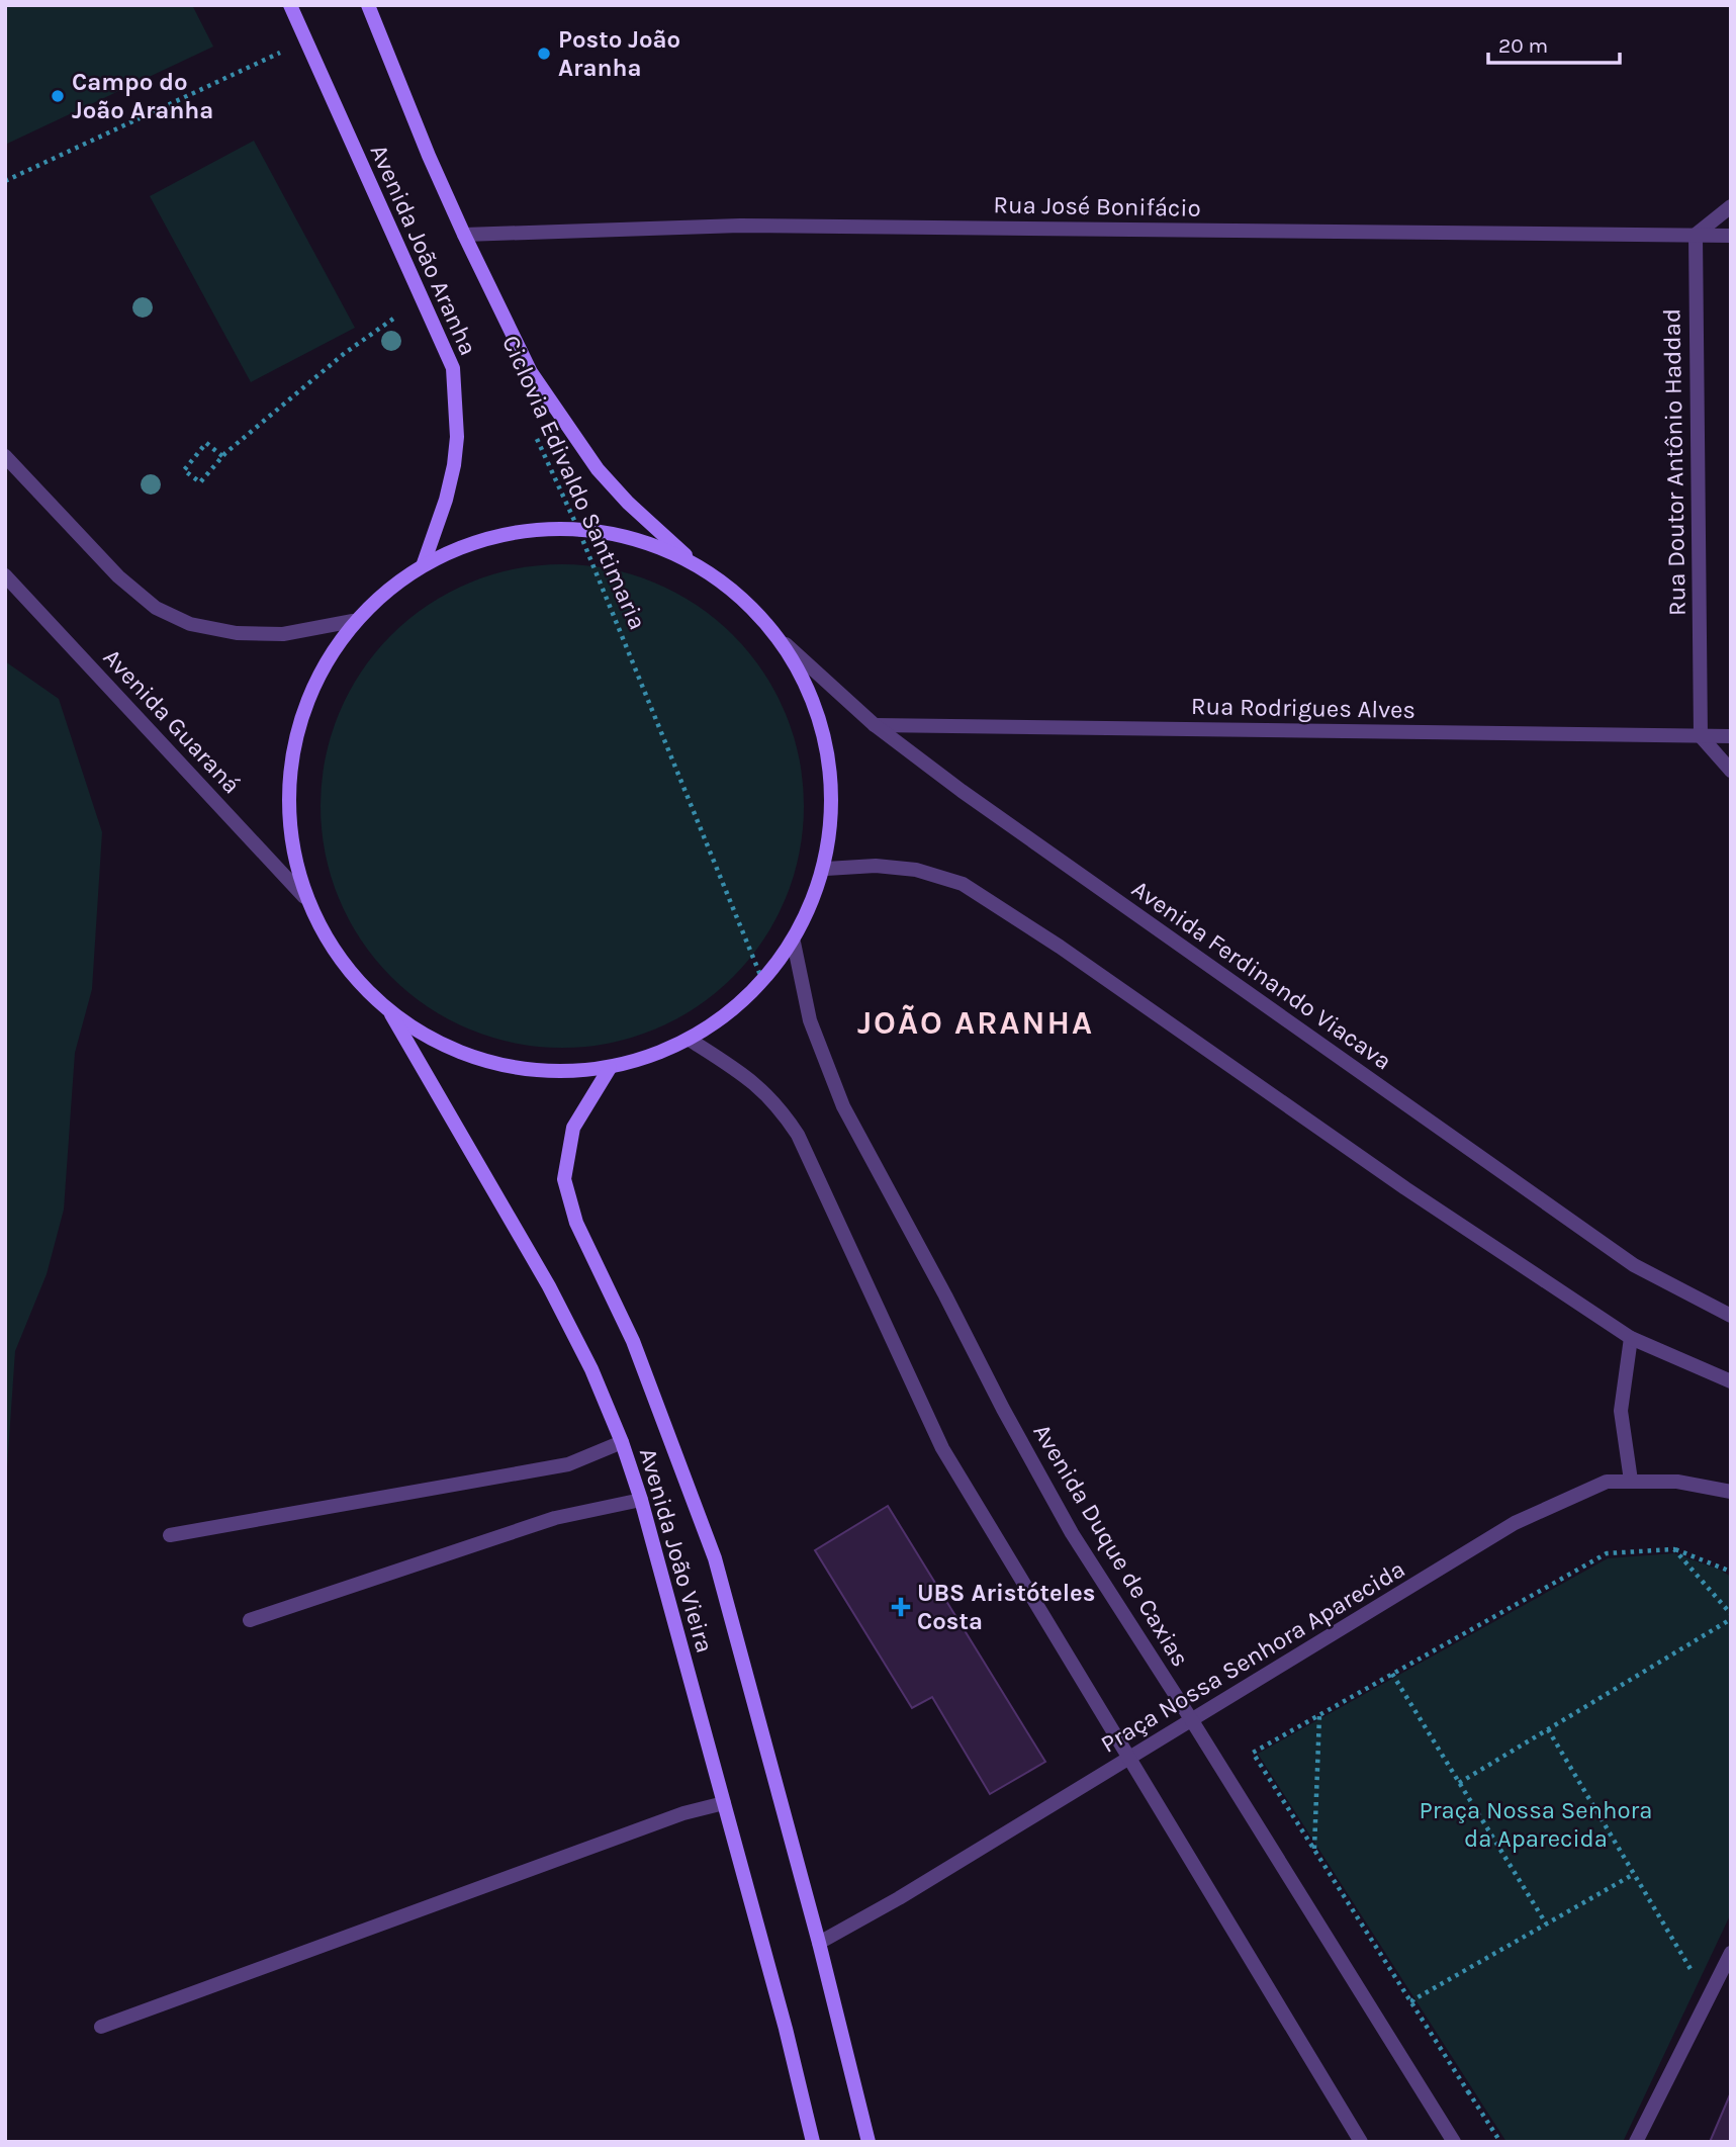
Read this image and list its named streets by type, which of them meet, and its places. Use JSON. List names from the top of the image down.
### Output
{
  "streets": {
    "main road": ["Avenida João Aranha", "Avenida João Vieira"],
    "street": [
      "Rua José Bonifácio",
      "Rua Doutor Antônio Haddad",
      "Rua Rodrigues Alves",
      "Avenida Guaraná",
      "Avenida Ferdinando Viacava",
      "Avenida Duque de Caxias",
      "Praça Nossa Senhora Aparecida"
    ],
    "path": ["Ciclovia Edivaldo Santimaria"]
  },
  "crossings": [
    ["Rua José Bonifácio", "Avenida João Aranha"],
    ["Rua José Bonifácio", "Rua Doutor Antônio Haddad"],
    ["Rua Doutor Antônio Haddad", "Rua Rodrigues Alves"],
    ["Rua Rodrigues Alves", "Avenida Ferdinando Viacava"],
    ["Avenida Duque de Caxias", "Praça Nossa Senhora Aparecida"],
    ["Avenida João Vieira", "Praça Nossa Senhora Aparecida"]
  ],
  "districts": ["JOÃO ARANHA"],
  "parks": ["Praça Nossa Senhora da Aparecida"],
  "places": {
    "other": ["Posto João Aranha", "Campo do João Aranha"],
    "health": ["UBS Aristóteles Costa"]
  },
  "scale_bar": "20 m"
}
